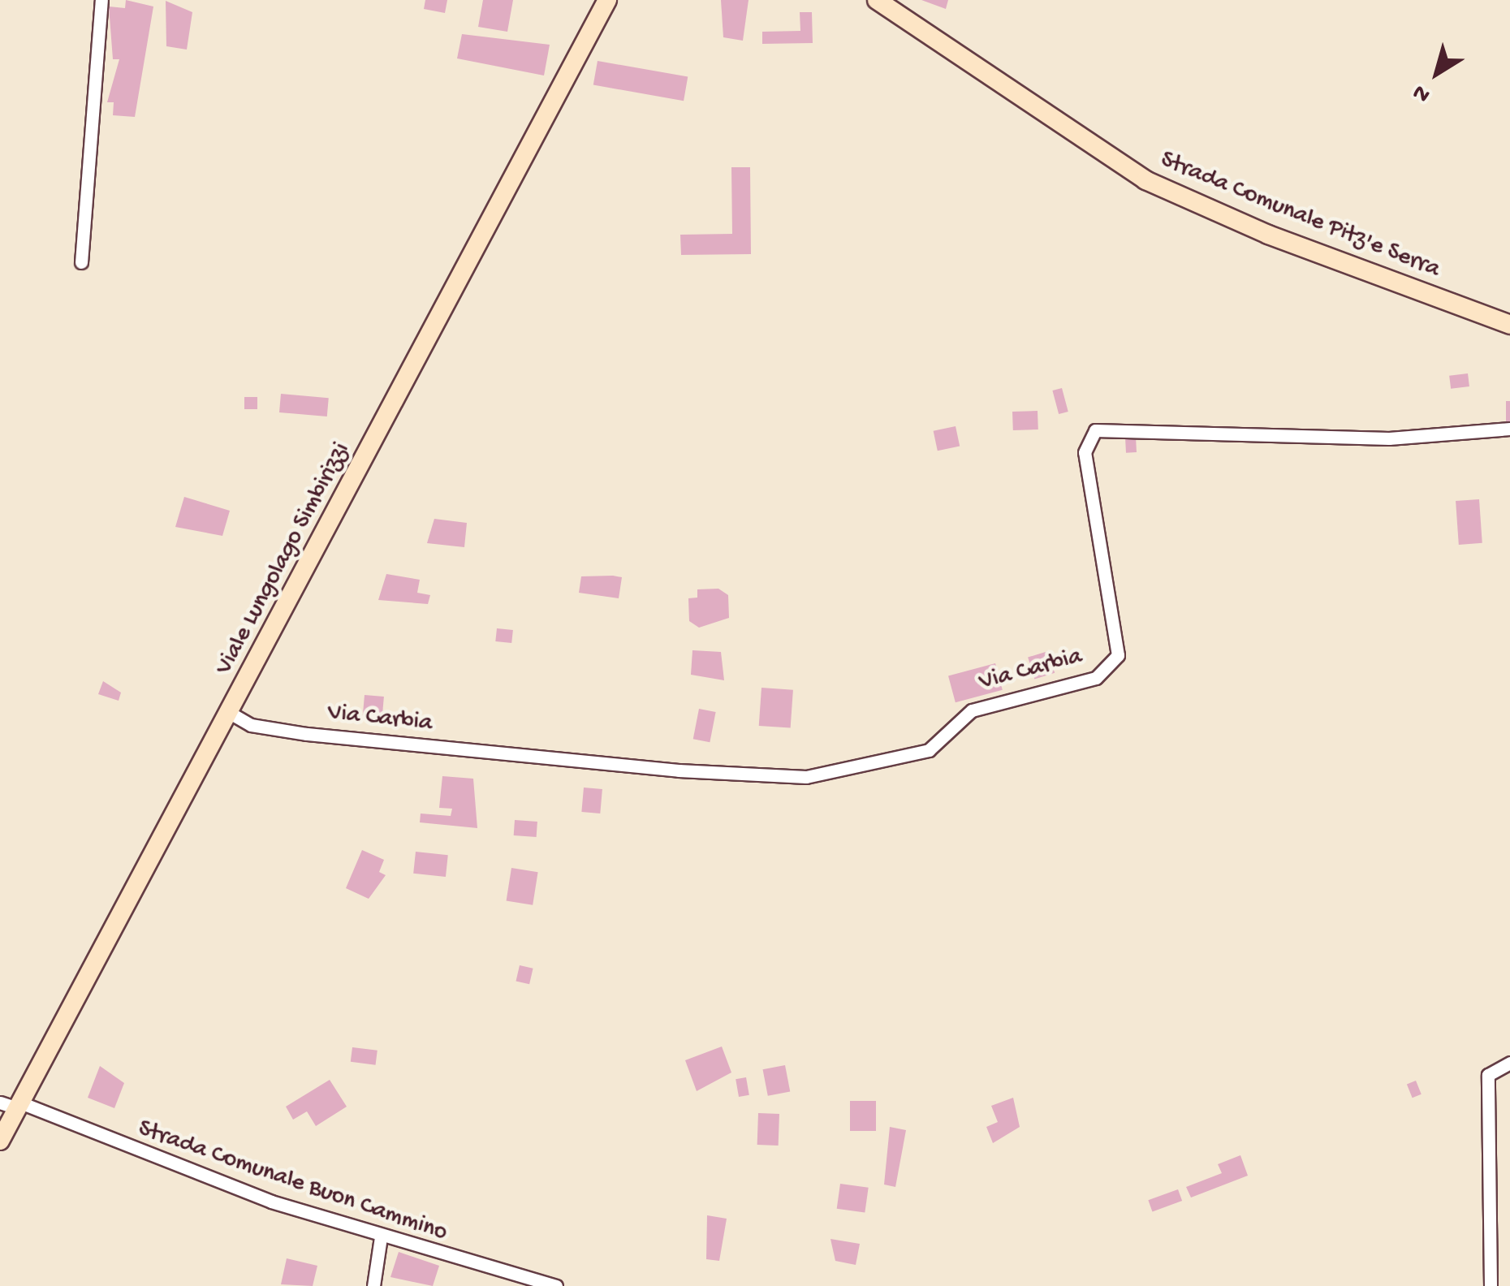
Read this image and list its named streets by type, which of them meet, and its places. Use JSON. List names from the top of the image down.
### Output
{
  "streets": {
    "main road": ["Strada Comunale Pitz'e Serra", "Viale Lungolago Simbirizzi"],
    "street": ["Via Carbia", "Strada Comunale Buon Cammino"]
  },
  "crossings": [
    ["Viale Lungolago Simbirizzi", "Via Carbia"],
    ["Viale Lungolago Simbirizzi", "Strada Comunale Buon Cammino"]
  ],
  "north": "bottom left"
}
